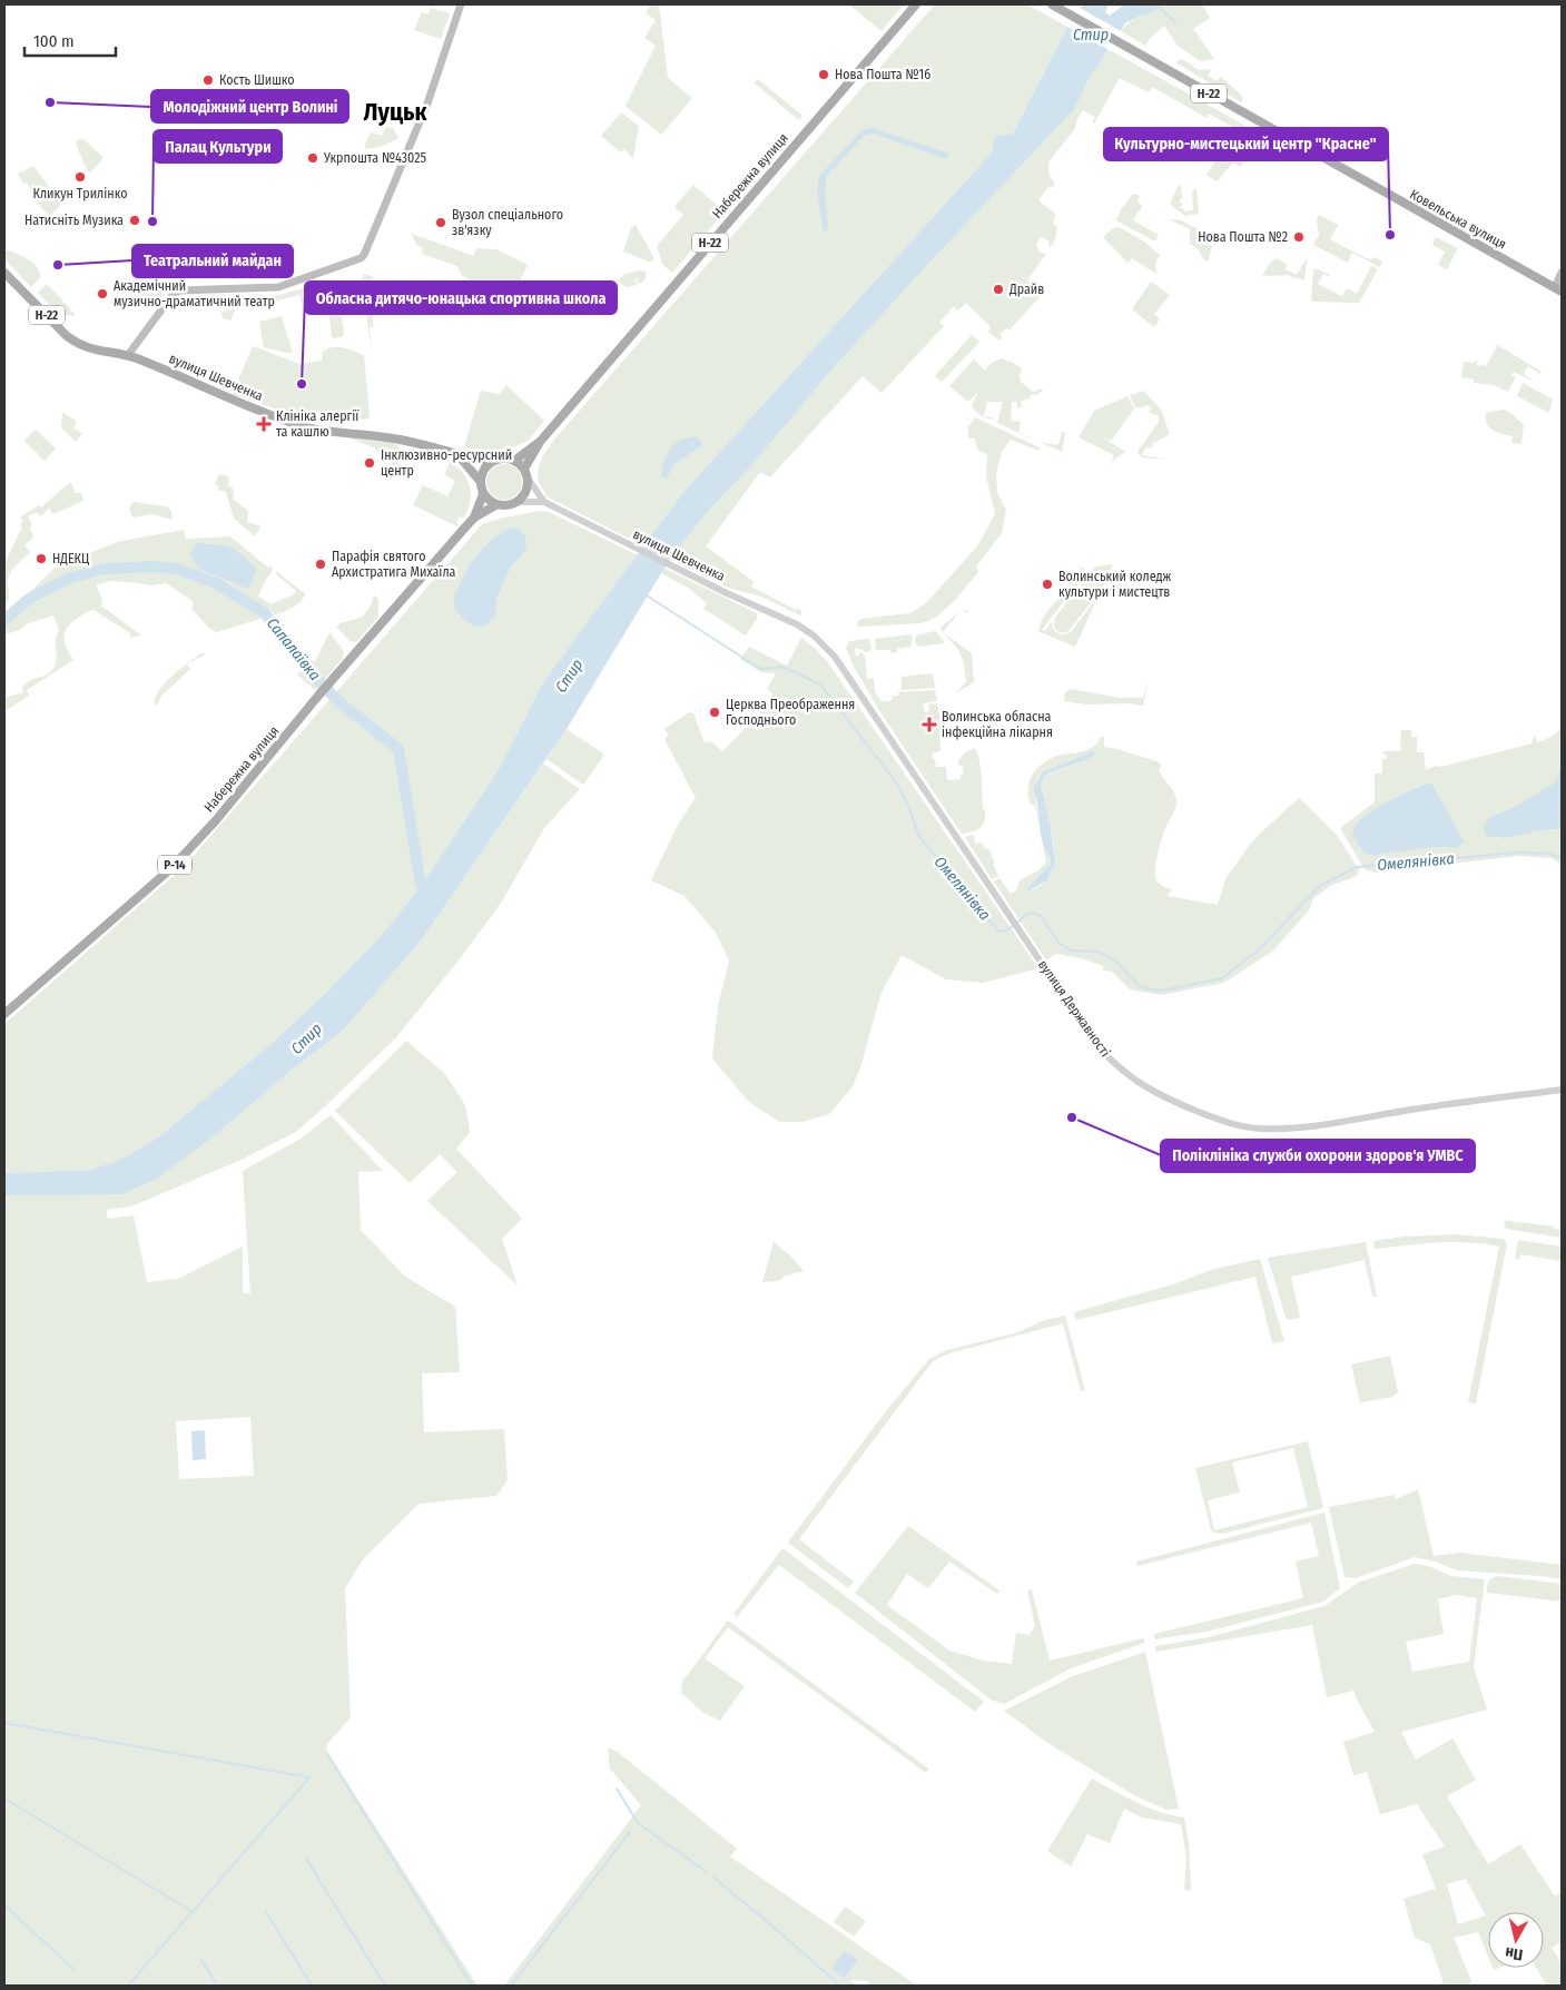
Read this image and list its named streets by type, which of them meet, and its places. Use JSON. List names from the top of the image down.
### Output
{
  "streets": {
    "main road": [
      "Н-22",
      "Набережна вулиця",
      "Ковельська вулиця",
      "вулиця Шевченка",
      "Р-14"
    ],
    "street": ["вулиця Державності"]
  },
  "crossings": [
    ["Н-22", "Набережна вулиця"],
    ["Н-22", "вулиця Шевченка"],
    ["Набережна вулиця", "вулиця Шевченка"],
    ["вулиця Шевченка", "вулиця Державності"]
  ],
  "districts": ["Луцьк"],
  "water": ["Стир", "Сапалаївка", "Омелянівка"],
  "places": {
    "other": [
      "Нова Пошта №16",
      "Кость Шишко",
      "Молодіжний центр Волині",
      "Укрпошта №43025",
      "Кликун Трилінко",
      "Натисніть Музика",
      "Палац Культури",
      "Вузол спеціального зв'язку",
      "Культурно-мистецький центр \"Красне\"",
      "Нова Пошта №2",
      "Театральний майдан",
      "Драйв",
      "Академічний музично-драматичний театр",
      "Обласна дитячо-юнацька спортивна школа",
      "Інклюзивно-ресурсний центр",
      "НДЕКЦ",
      "Парафія святого Архистратига Михаїла",
      "Волинський коледж культури і мистецтв",
      "Церква Преображення Господнього",
      "Поліклініка служби охорони здоров'я УМВС"
    ],
    "health": ["Клініка алергії та кашлю", "Волинська обласна інфекційна лікарня"]
  },
  "scale_bar": "100 m",
  "north": "bottom"
}
